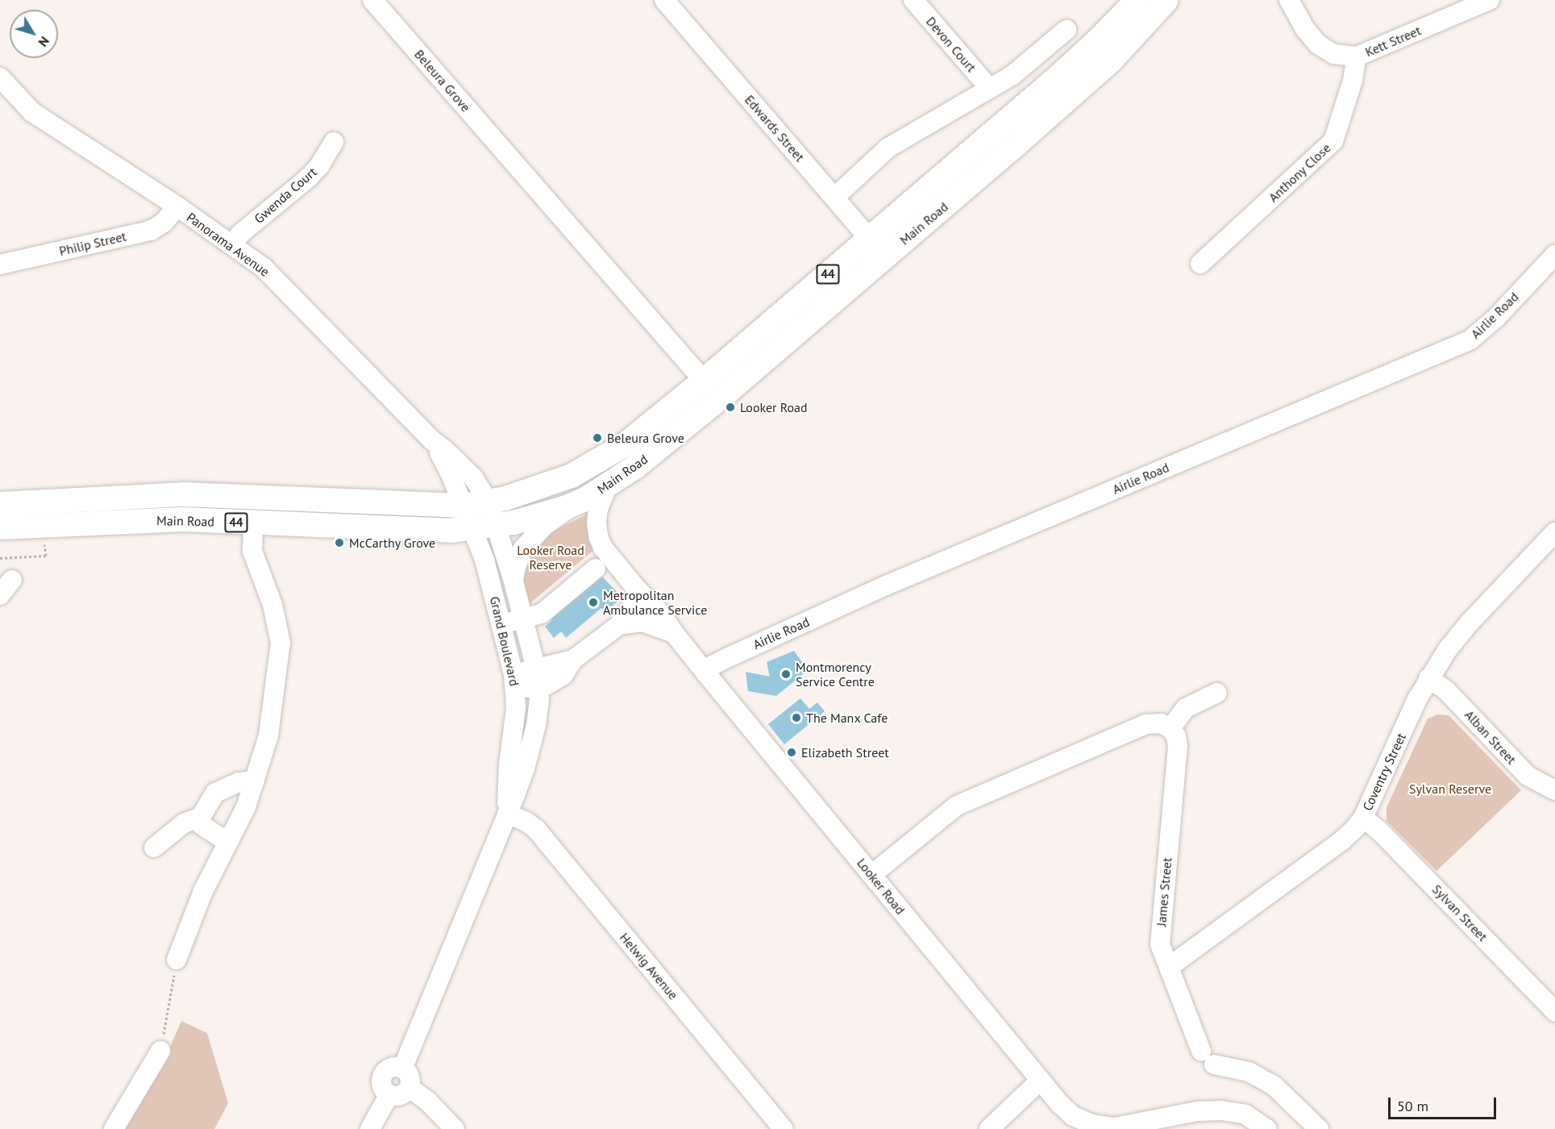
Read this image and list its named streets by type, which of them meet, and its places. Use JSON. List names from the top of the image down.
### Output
{
  "streets": {
    "main road": ["Main Road", "44"],
    "street": [
      "Kett Street",
      "Devon Court",
      "Beleura Grove",
      "Edwards Street",
      "Anthony Close",
      "Gwenda Court",
      "Philip Street",
      "Panorama Avenue",
      "Airlie Road",
      "Grand Boulevard",
      "Alban Street",
      "Coventry Street",
      "Looker Road",
      "James Street",
      "Sylvan Street",
      "Helwig Avenue"
    ]
  },
  "crossings": [
    ["Kett Street", "Anthony Close"],
    ["Beleura Grove", "Main Road"],
    ["Edwards Street", "Main Road"],
    ["Gwenda Court", "Panorama Avenue"],
    ["Main Road", "Panorama Avenue"],
    ["Main Road", "Grand Boulevard"],
    ["Main Road", "Looker Road"],
    ["Philip Street", "Panorama Avenue"],
    ["Panorama Avenue", "Grand Boulevard"],
    ["Airlie Road", "Looker Road"],
    ["Grand Boulevard", "Helwig Avenue"],
    ["Alban Street", "Coventry Street"],
    ["Coventry Street", "James Street"],
    ["Coventry Street", "Sylvan Street"]
  ],
  "parks": ["Looker Road Reserve", "Sylvan Reserve"],
  "places": [
    "Looker Road",
    "Beleura Grove",
    "McCarthy Grove",
    "Metropolitan Ambulance Service",
    "Montmorency Service Centre",
    "The Manx Cafe",
    "Elizabeth Street"
  ],
  "scale_bar": "50 m",
  "north": "bottom right"
}
